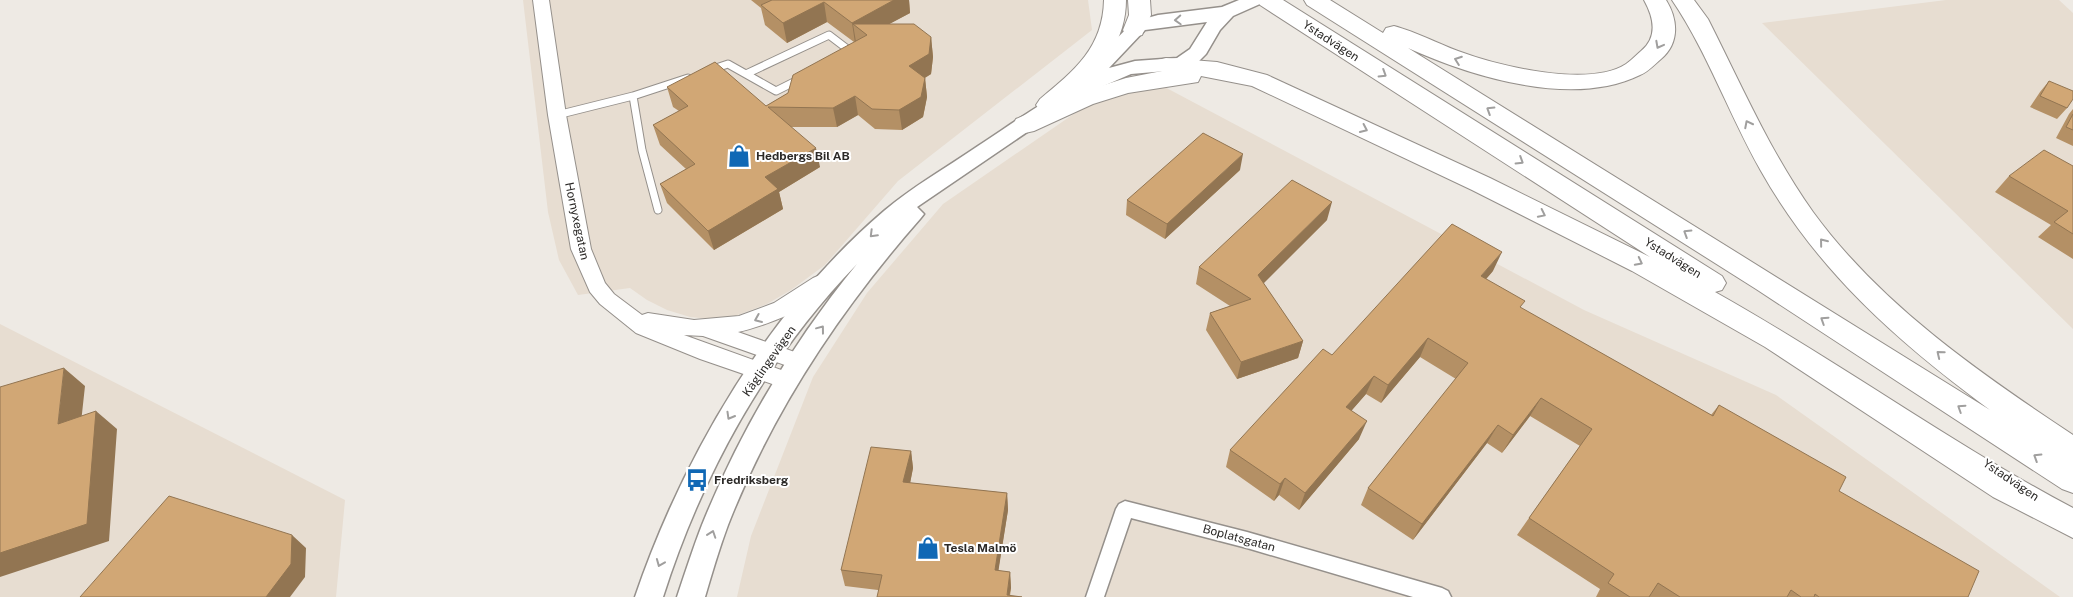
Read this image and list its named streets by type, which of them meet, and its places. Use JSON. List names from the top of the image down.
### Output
{
  "streets": {
    "highway": ["Ystadvägen"],
    "main road": ["Käglingevägen"],
    "street": ["Hornyxegatan", "Boplatsgatan"]
  },
  "crossings": [
    ["Hornyxegatan", "Käglingevägen"]
  ],
  "places": {
    "shop": ["Hedbergs Bil AB", "Tesla Malmö"],
    "bus stop": ["Fredriksberg"]
  }
}
